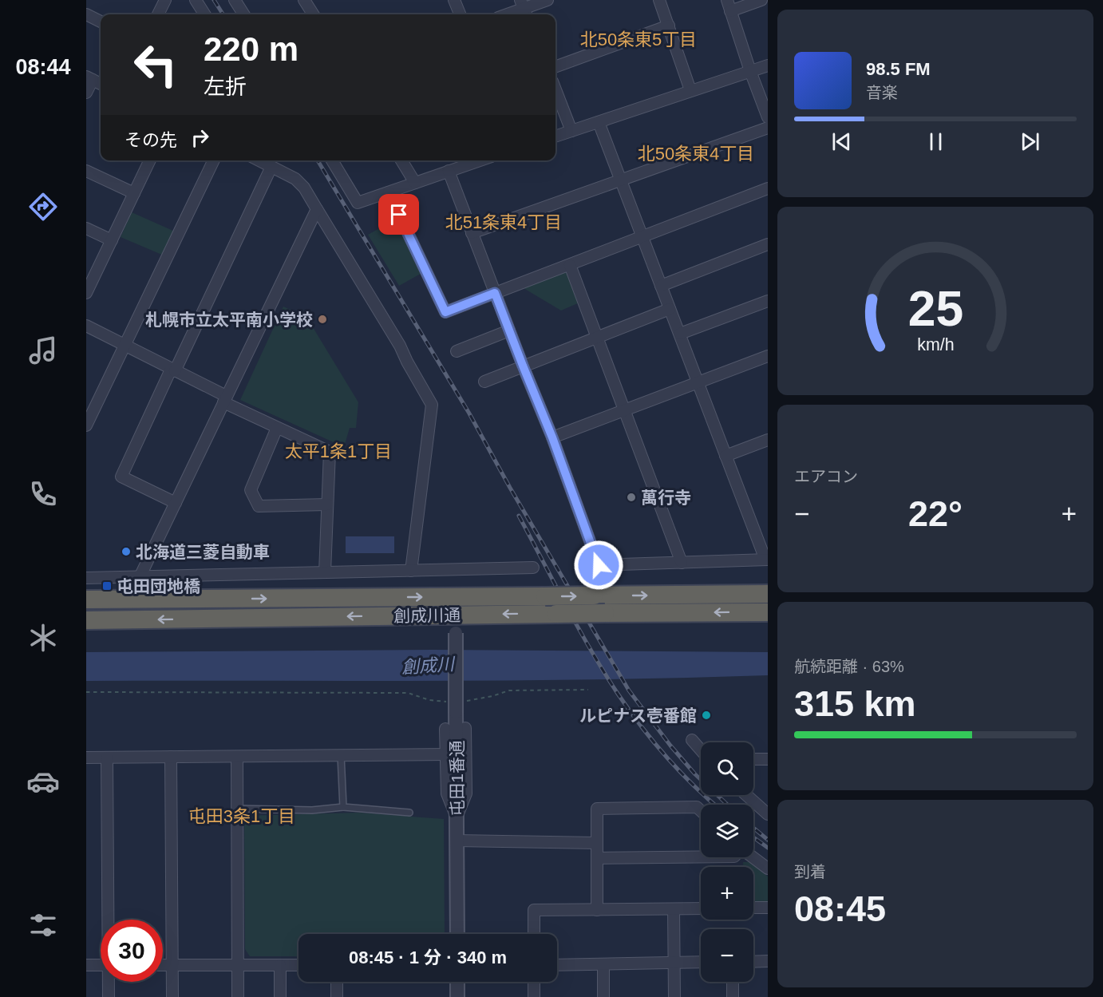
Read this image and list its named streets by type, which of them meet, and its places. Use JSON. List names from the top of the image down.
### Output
{
  "streets": {
    "highway": ["創成川通"],
    "street": ["屯田1番通"]
  },
  "crossings": [
    ["創成川通", "屯田1番通"]
  ],
  "districts": [
    "北50条東5丁目",
    "北50条東4丁目",
    "北51条東4丁目",
    "太平1条1丁目",
    "屯田3条1丁目"
  ],
  "water": ["創成川"],
  "places": {
    "other": [
      "札幌市立太平南小学校",
      "萬行寺",
      "北海道三菱自動車",
      "ルピナス壱番館"
    ],
    "transit": ["屯田団地橋"]
  },
  "page": {
    "tabs": "08:44",
    "turn": ["220 m", "左折"],
    "song": ["98.5 FM", "音楽"],
    "then": "その先",
    "tile": [
      "エアコン",
      ["航続距離 · 63%", "315 km"],
      ["到着", "08:45"]
    ],
    "heat": ["−", "22°", "+"],
    "map_buttons": ["+", "−"],
    "limit": "30",
    "trip": "08:45 · 1 分 · 340 m",
    "gauge": ["25", "km/h"]
  }
}
